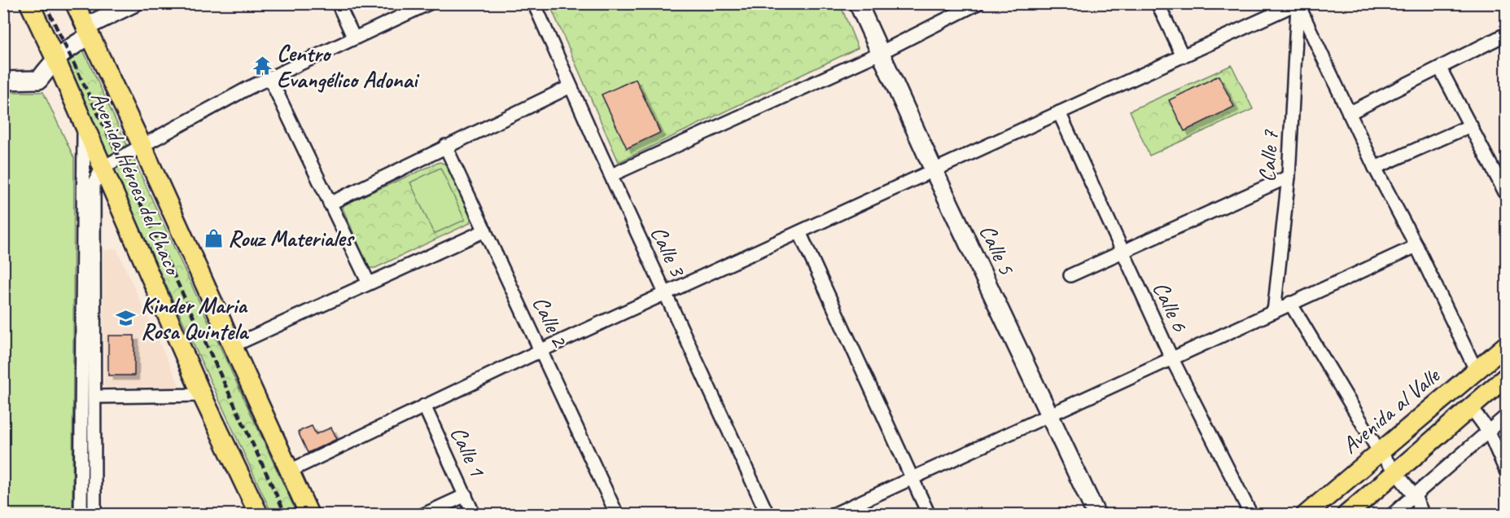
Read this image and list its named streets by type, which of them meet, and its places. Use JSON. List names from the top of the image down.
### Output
{
  "streets": {
    "main road": ["Avenida Héroes del Chaco", "Calle 5", "Avenida al Valle"],
    "street": [
      "Calle 7",
      "Calle 3",
      "Calle 6",
      "Calle 2",
      "Calle 1"
    ]
  },
  "places": {
    "temple": ["Centro Evangélico Adonai"],
    "shop": ["Rouz Materiales"],
    "school or university": ["Kinder Maria Rosa Quintela"]
  }
}
